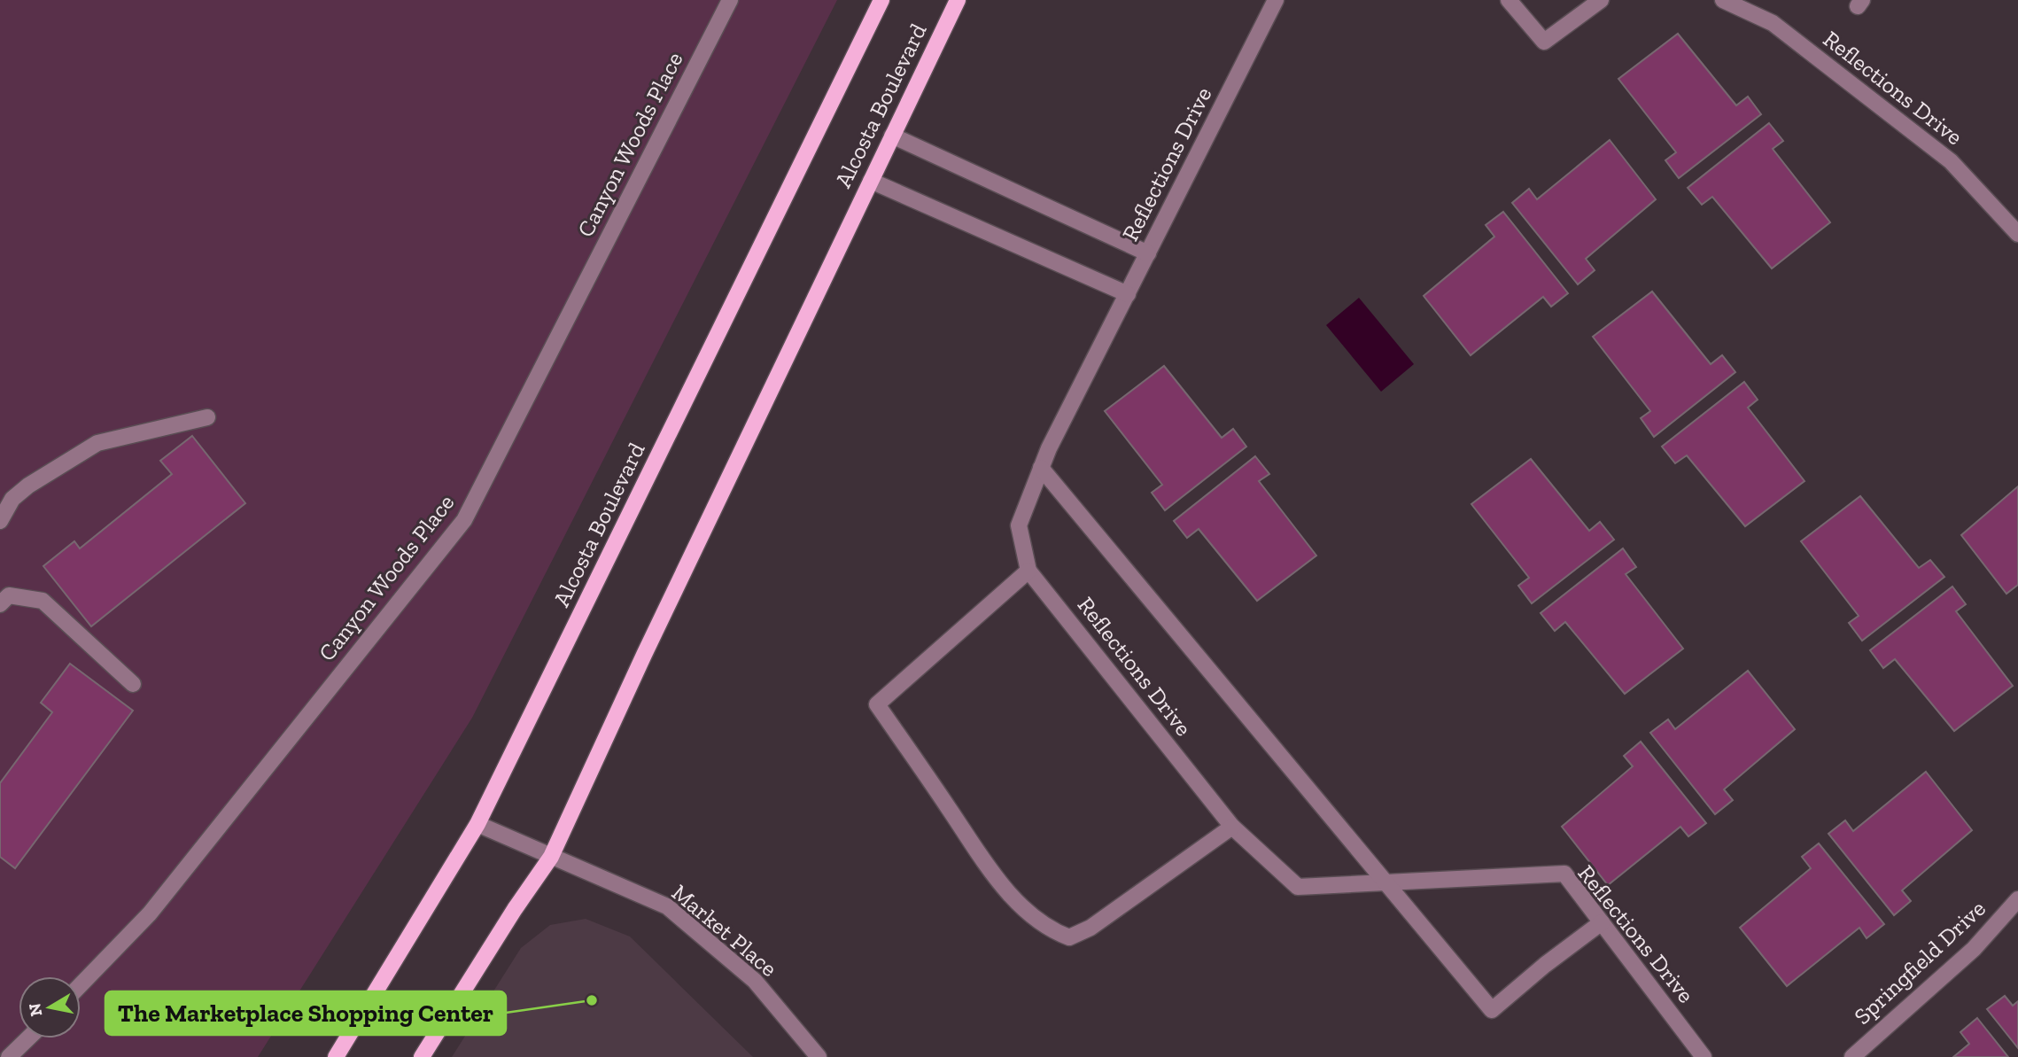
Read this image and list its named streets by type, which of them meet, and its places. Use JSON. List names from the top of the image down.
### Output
{
  "streets": {
    "main road": ["Alcosta Boulevard"],
    "street": [
      "Reflections Drive",
      "Canyon Woods Place",
      "Market Place",
      "Springfield Drive"
    ]
  },
  "crossings": [
    ["Alcosta Boulevard", "Market Place"]
  ],
  "places": ["The Marketplace Shopping Center"],
  "north": "left"
}
